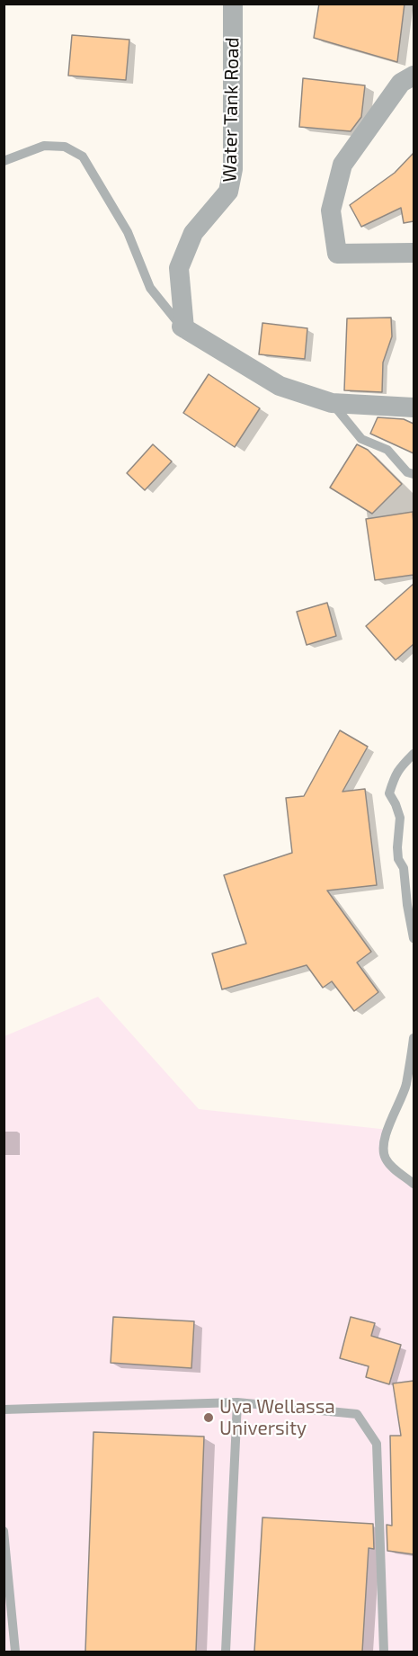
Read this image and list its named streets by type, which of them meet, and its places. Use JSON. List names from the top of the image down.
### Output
{
  "streets": {
    "street": ["Water Tank Road"]
  },
  "places": ["Uva Wellassa University"]
}
